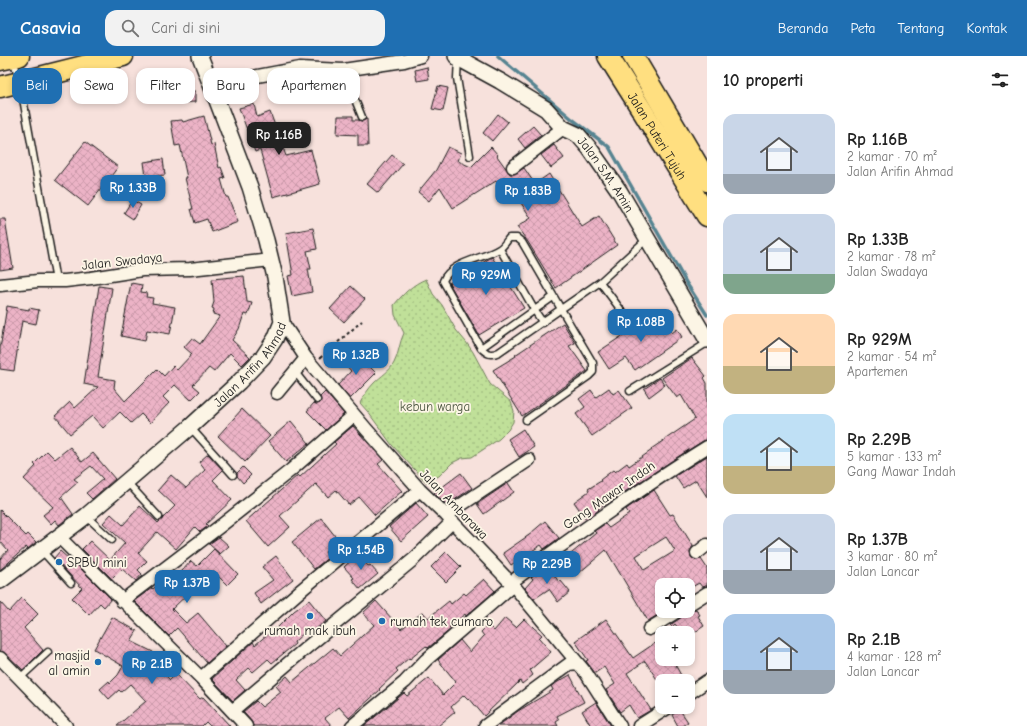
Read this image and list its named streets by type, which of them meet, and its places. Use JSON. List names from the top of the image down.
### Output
{
  "streets": {
    "highway": ["Jalan Puteri Tujuh"],
    "street": [
      "Jalan S.M. Amin",
      "Jalan Swadaya",
      "Jalan Arifin Ahmad",
      "Gang Mawar Indah",
      "Jalan Ambarawa"
    ]
  },
  "crossings": [
    ["Jalan Swadaya", "Jalan Arifin Ahmad"],
    ["Jalan Arifin Ahmad", "Jalan Ambarawa"],
    ["Gang Mawar Indah", "Jalan Ambarawa"]
  ],
  "parks": ["kebun warga"],
  "places": [
    "SPBU mini",
    "rumah mak ibuh",
    "rumah tek cumaro",
    "masjid al amin"
  ],
  "page": {
    "header": "Casavia",
    "search": "Cari di sini",
    "nav": [
      "Beranda",
      "Peta",
      "Tentang",
      "Kontak"
    ],
    "heading": "10 properti",
    "chip": [
      "Beli",
      "Sewa",
      "Filter",
      "Baru",
      "Apartemen"
    ],
    "list": [
      {
        "name": "Rp 1.16B",
        "note": "2 kamar · 70 m² · Jalan Arifin Ahmad"
      },
      {
        "name": "Rp 1.33B",
        "note": "2 kamar · 78 m² · Jalan Swadaya"
      },
      {
        "name": "Rp 929M",
        "note": "2 kamar · 54 m² · Apartemen"
      },
      {
        "name": "Rp 2.29B",
        "note": "5 kamar · 133 m² · Gang Mawar Indah"
      },
      {
        "name": "Rp 1.37B",
        "note": "3 kamar · 80 m² · Jalan Lancar"
      },
      {
        "name": "Rp 2.1B",
        "note": "4 kamar · 128 m² · Jalan Lancar"
      }
    ],
    "price": [
      "Rp 1.16B",
      "Rp 1.33B",
      "Rp 1.83B",
      "Rp 929M",
      "Rp 1.08B",
      "Rp 1.32B",
      "Rp 1.54B",
      "Rp 2.29B",
      "Rp 1.37B",
      "Rp 2.1B"
    ],
    "map_buttons": ["+", "−"]
  }
}
